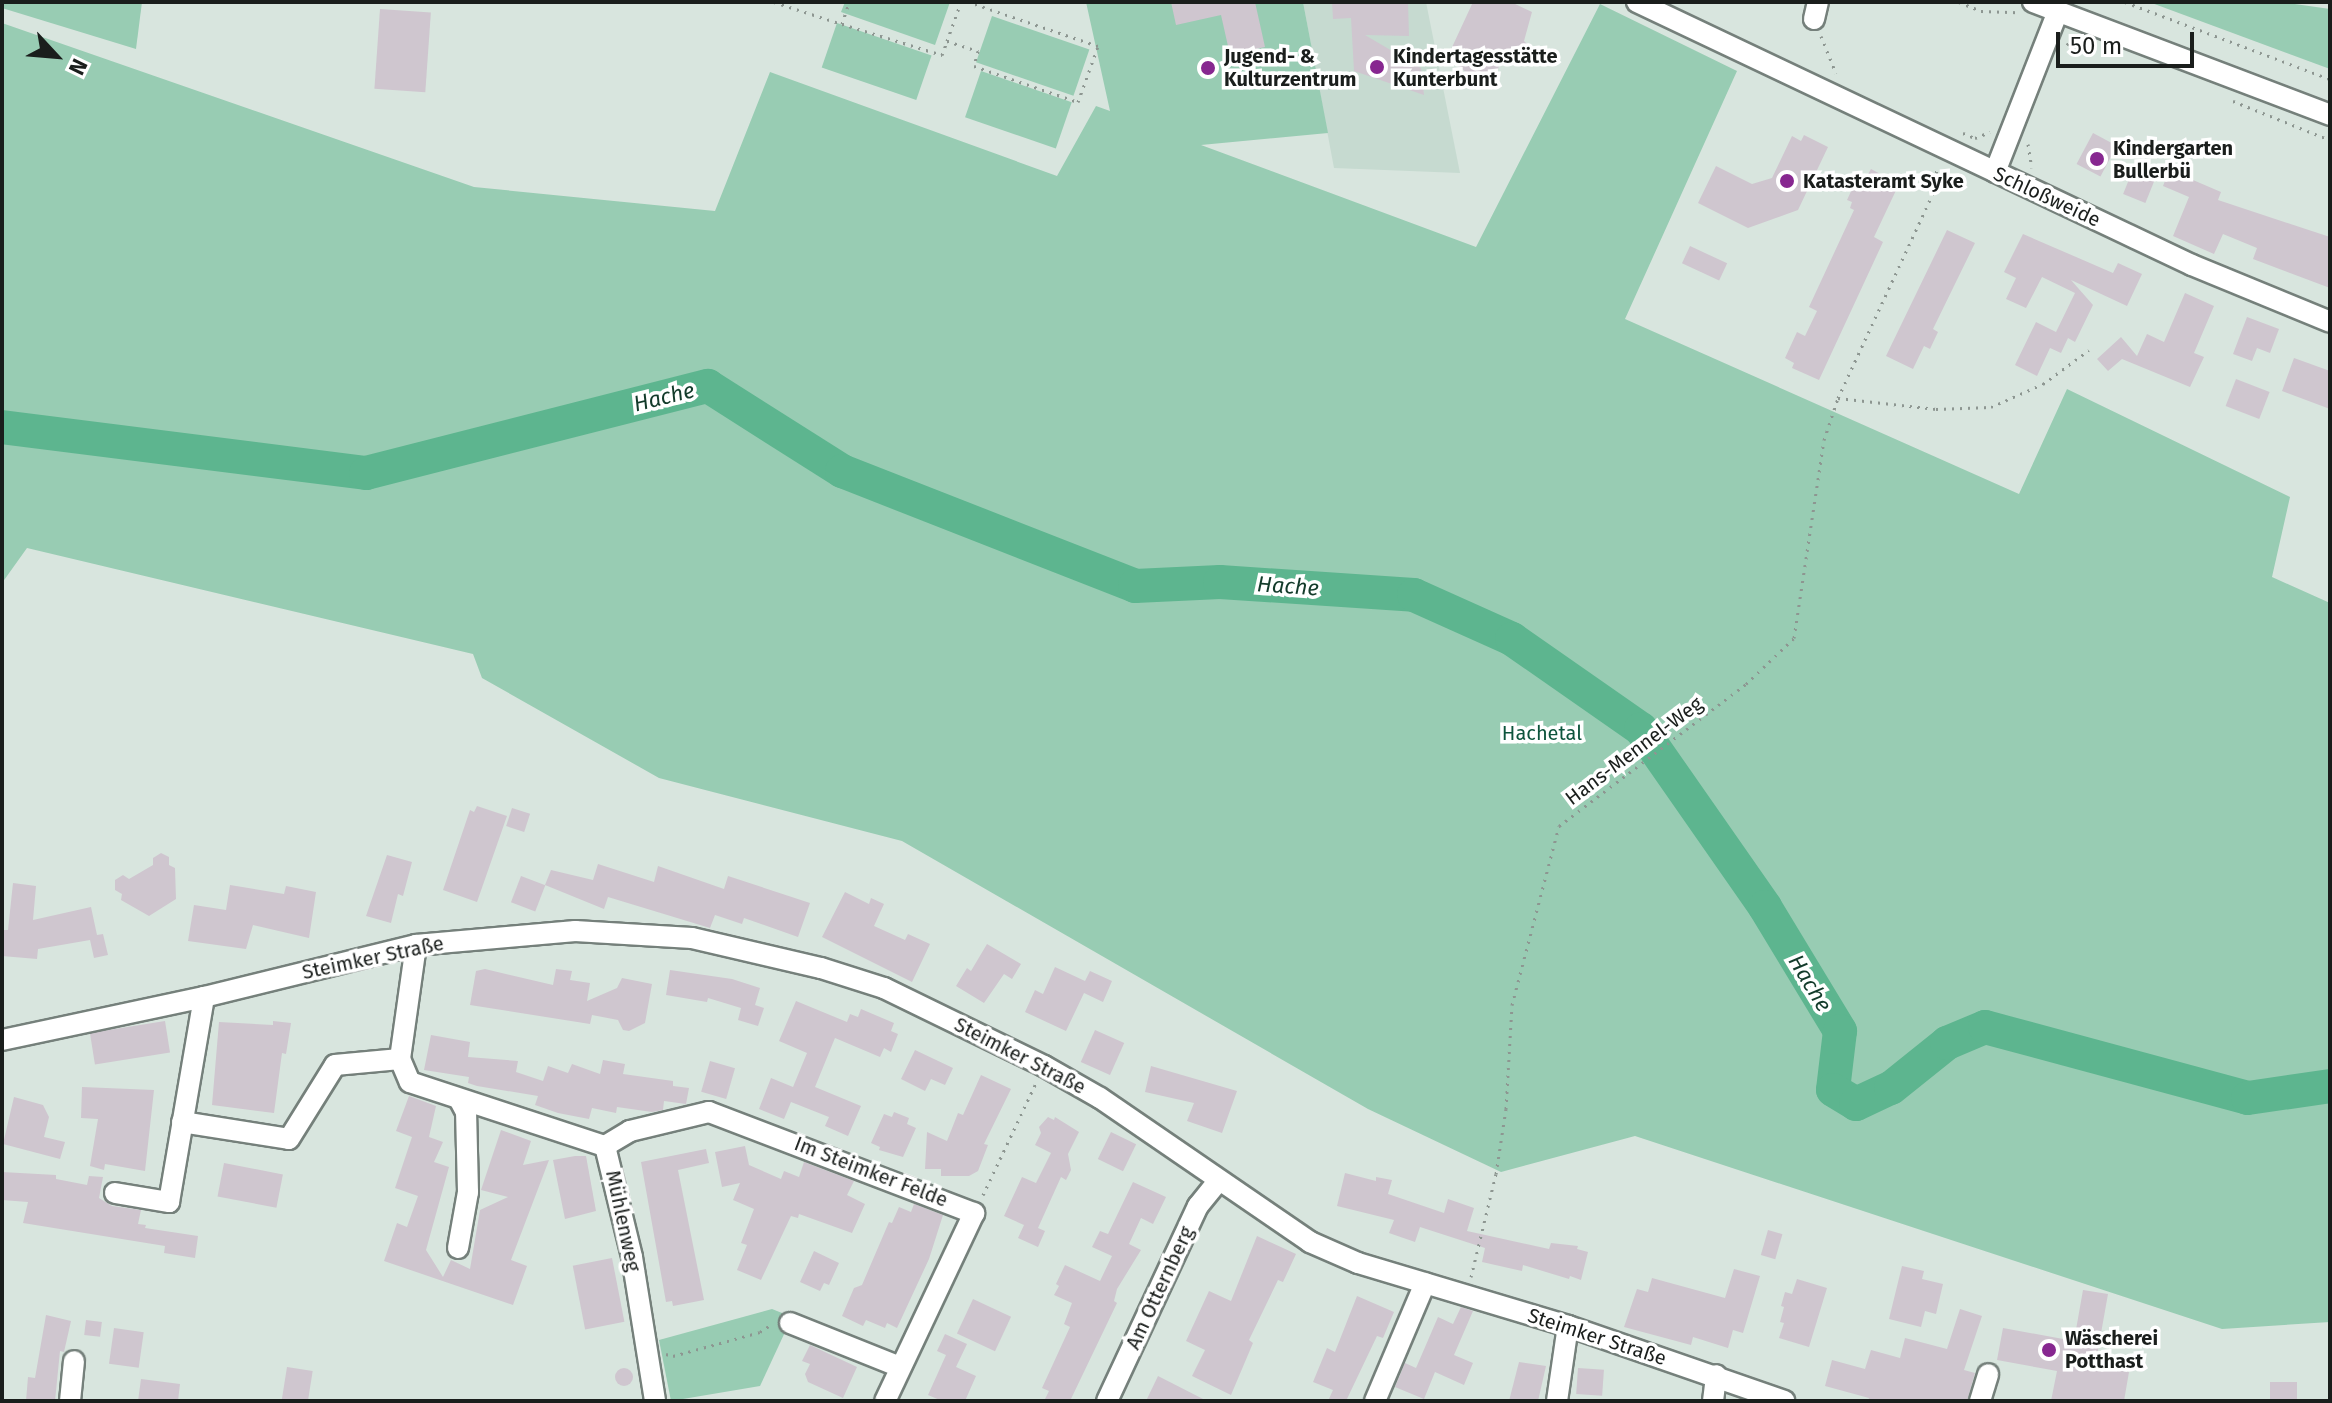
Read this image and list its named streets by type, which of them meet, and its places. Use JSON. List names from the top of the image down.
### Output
{
  "streets": {
    "street": [
      "Schloßweide",
      "Steimker Straße",
      "Im Steimker Felde",
      "Mühlenweg",
      "Am Otternberg"
    ],
    "path": ["Hans-Mennel-Weg"]
  },
  "crossings": [
    ["Schloßweide", "Hans-Mennel-Weg"],
    ["Hans-Mennel-Weg", "Steimker Straße"],
    ["Steimker Straße", "Am Otternberg"],
    ["Im Steimker Felde", "Mühlenweg"]
  ],
  "water": ["Hache"],
  "parks": ["Hachetal"],
  "places": [
    "Kindertagesstätte Kunterbunt",
    "Jugend- & Kulturzentrum",
    "Kindergarten Bullerbü",
    "Katasteramt Syke",
    "Wäscherei Potthast"
  ],
  "scale_bar": "50 m",
  "north": "bottom right"
}
